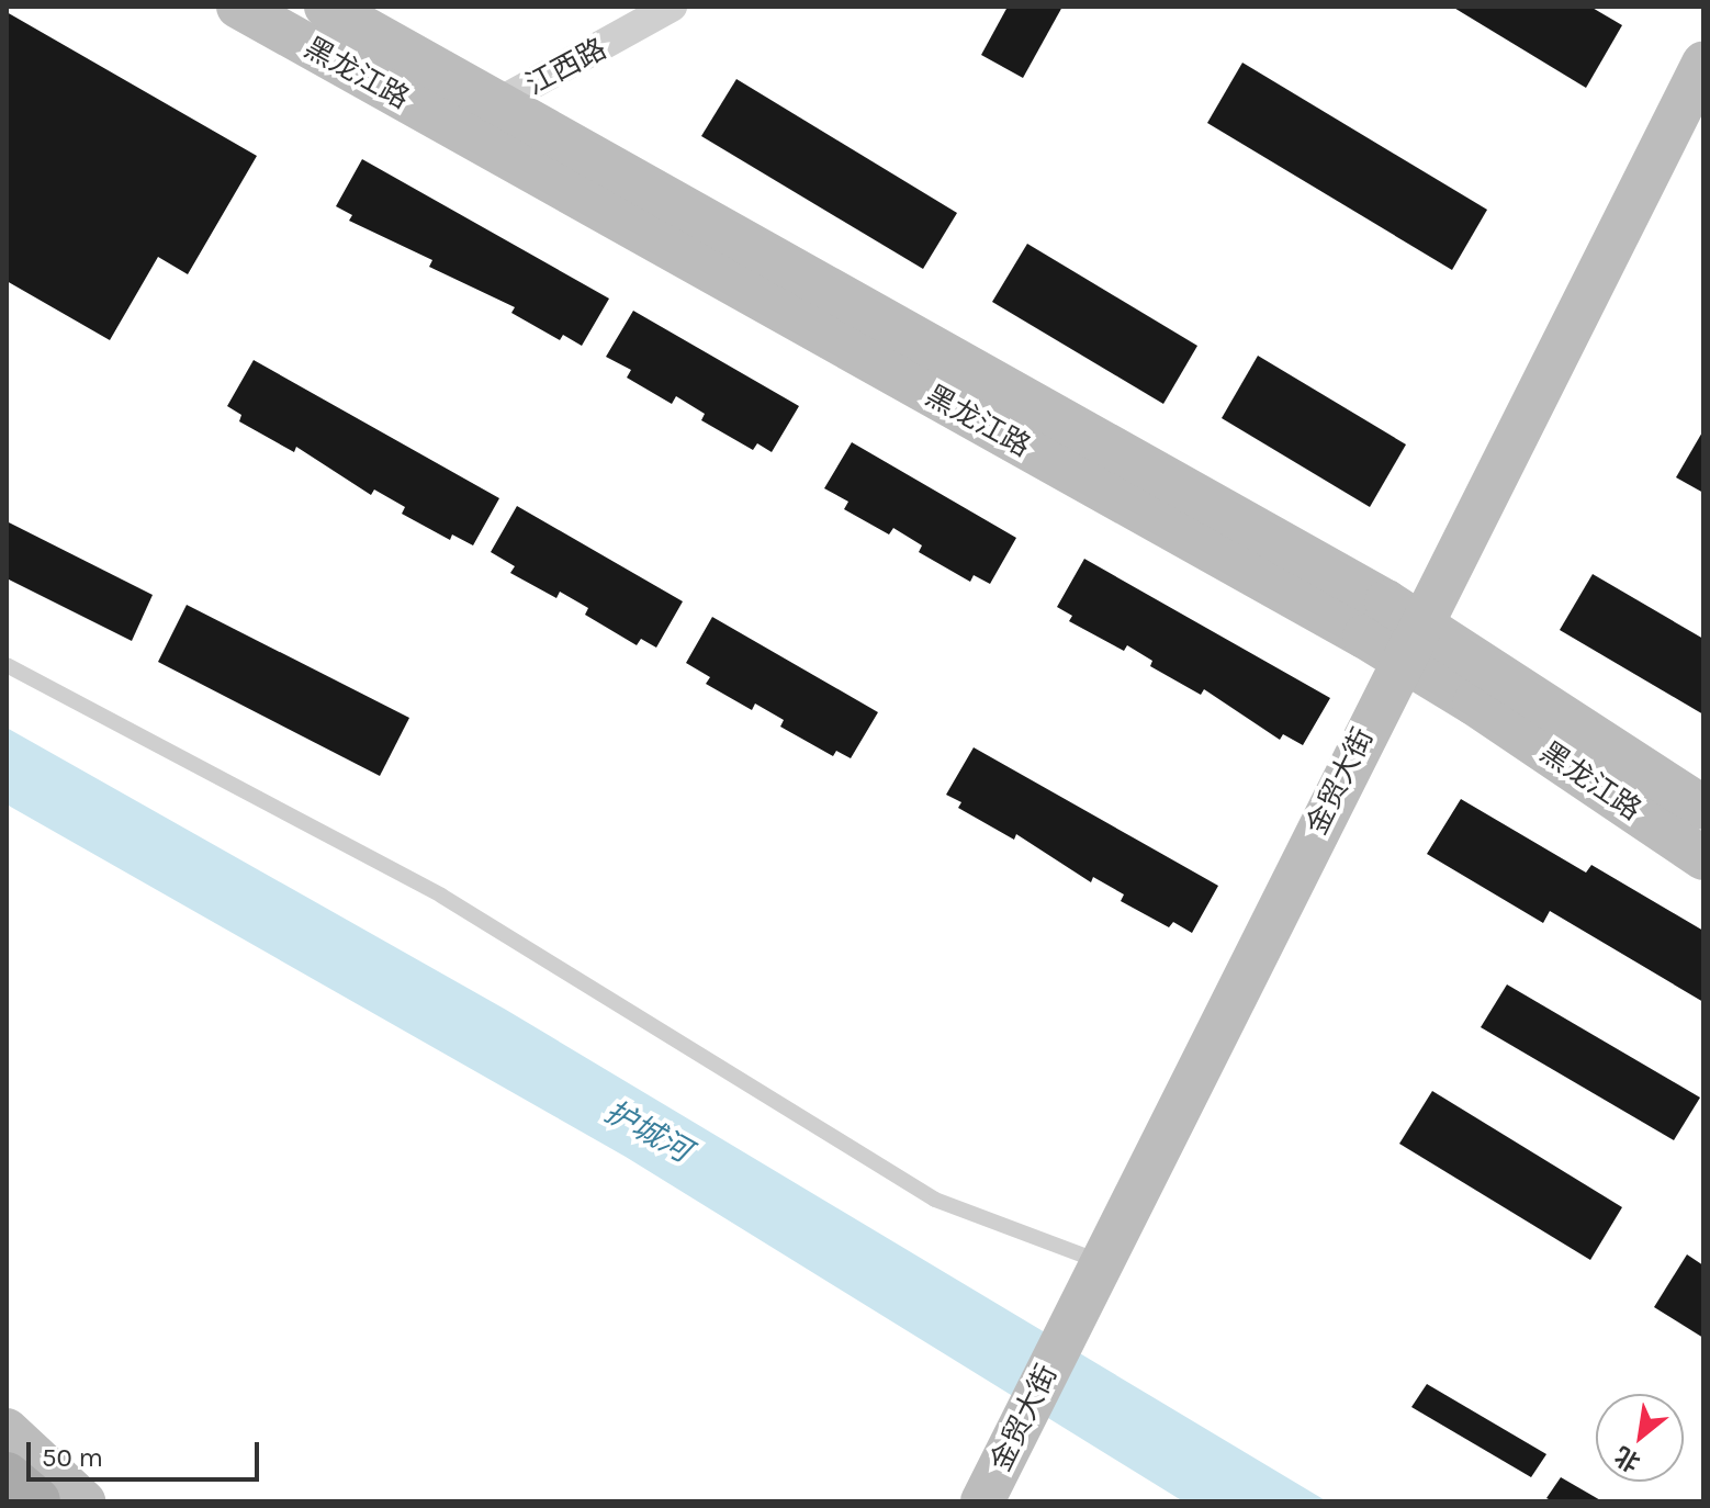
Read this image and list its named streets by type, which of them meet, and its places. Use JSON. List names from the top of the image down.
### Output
{
  "streets": {
    "main road": ["黑龙江路", "金贸大街"],
    "street": ["江西路"]
  },
  "crossings": [
    ["江西路", "黑龙江路"],
    ["黑龙江路", "金贸大街"]
  ],
  "water": ["护城河"],
  "scale_bar": "50 m",
  "north": "bottom left"
}
